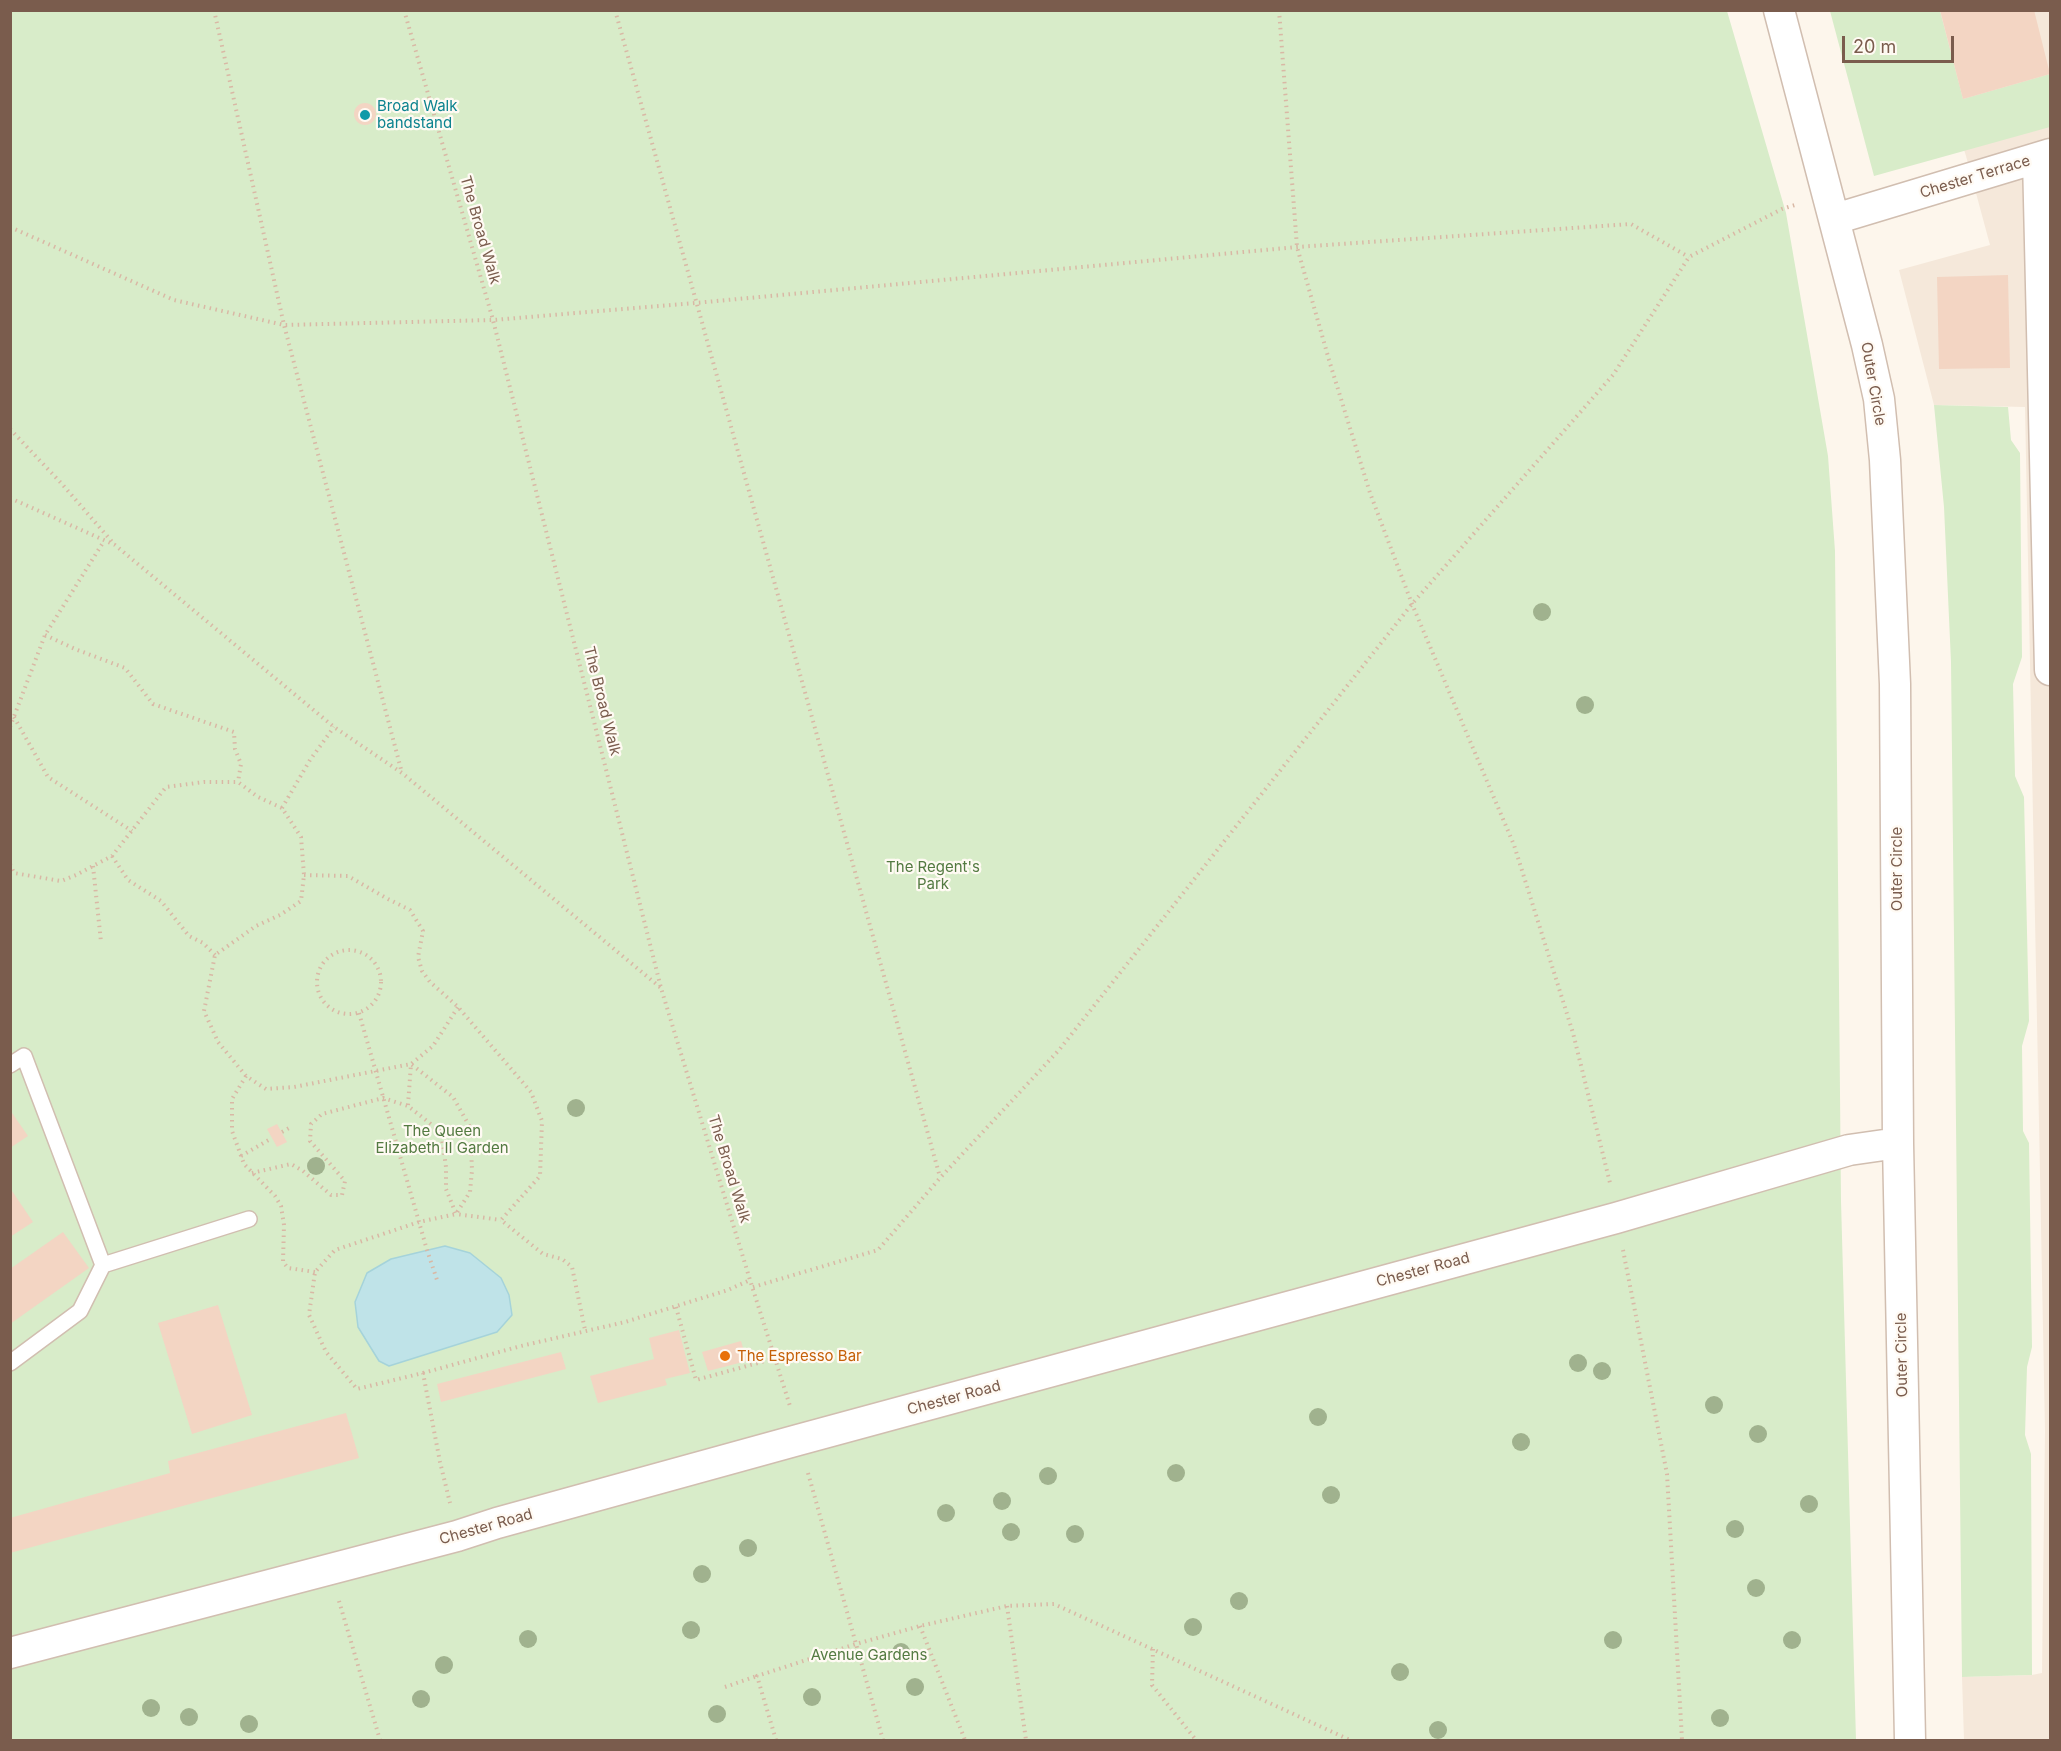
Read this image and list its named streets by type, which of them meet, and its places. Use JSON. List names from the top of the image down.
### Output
{
  "streets": {
    "street": ["Chester Terrace", "Outer Circle", "Chester Road"],
    "path": ["The Broad Walk"]
  },
  "crossings": [
    ["Chester Terrace", "Outer Circle"],
    ["Outer Circle", "Chester Road"]
  ],
  "parks": ["The Regent's Park", "The Queen Elizabeth II Garden", "Avenue Gardens"],
  "places": ["Broad Walk bandstand", "The Espresso Bar"],
  "scale_bar": "20 m"
}
